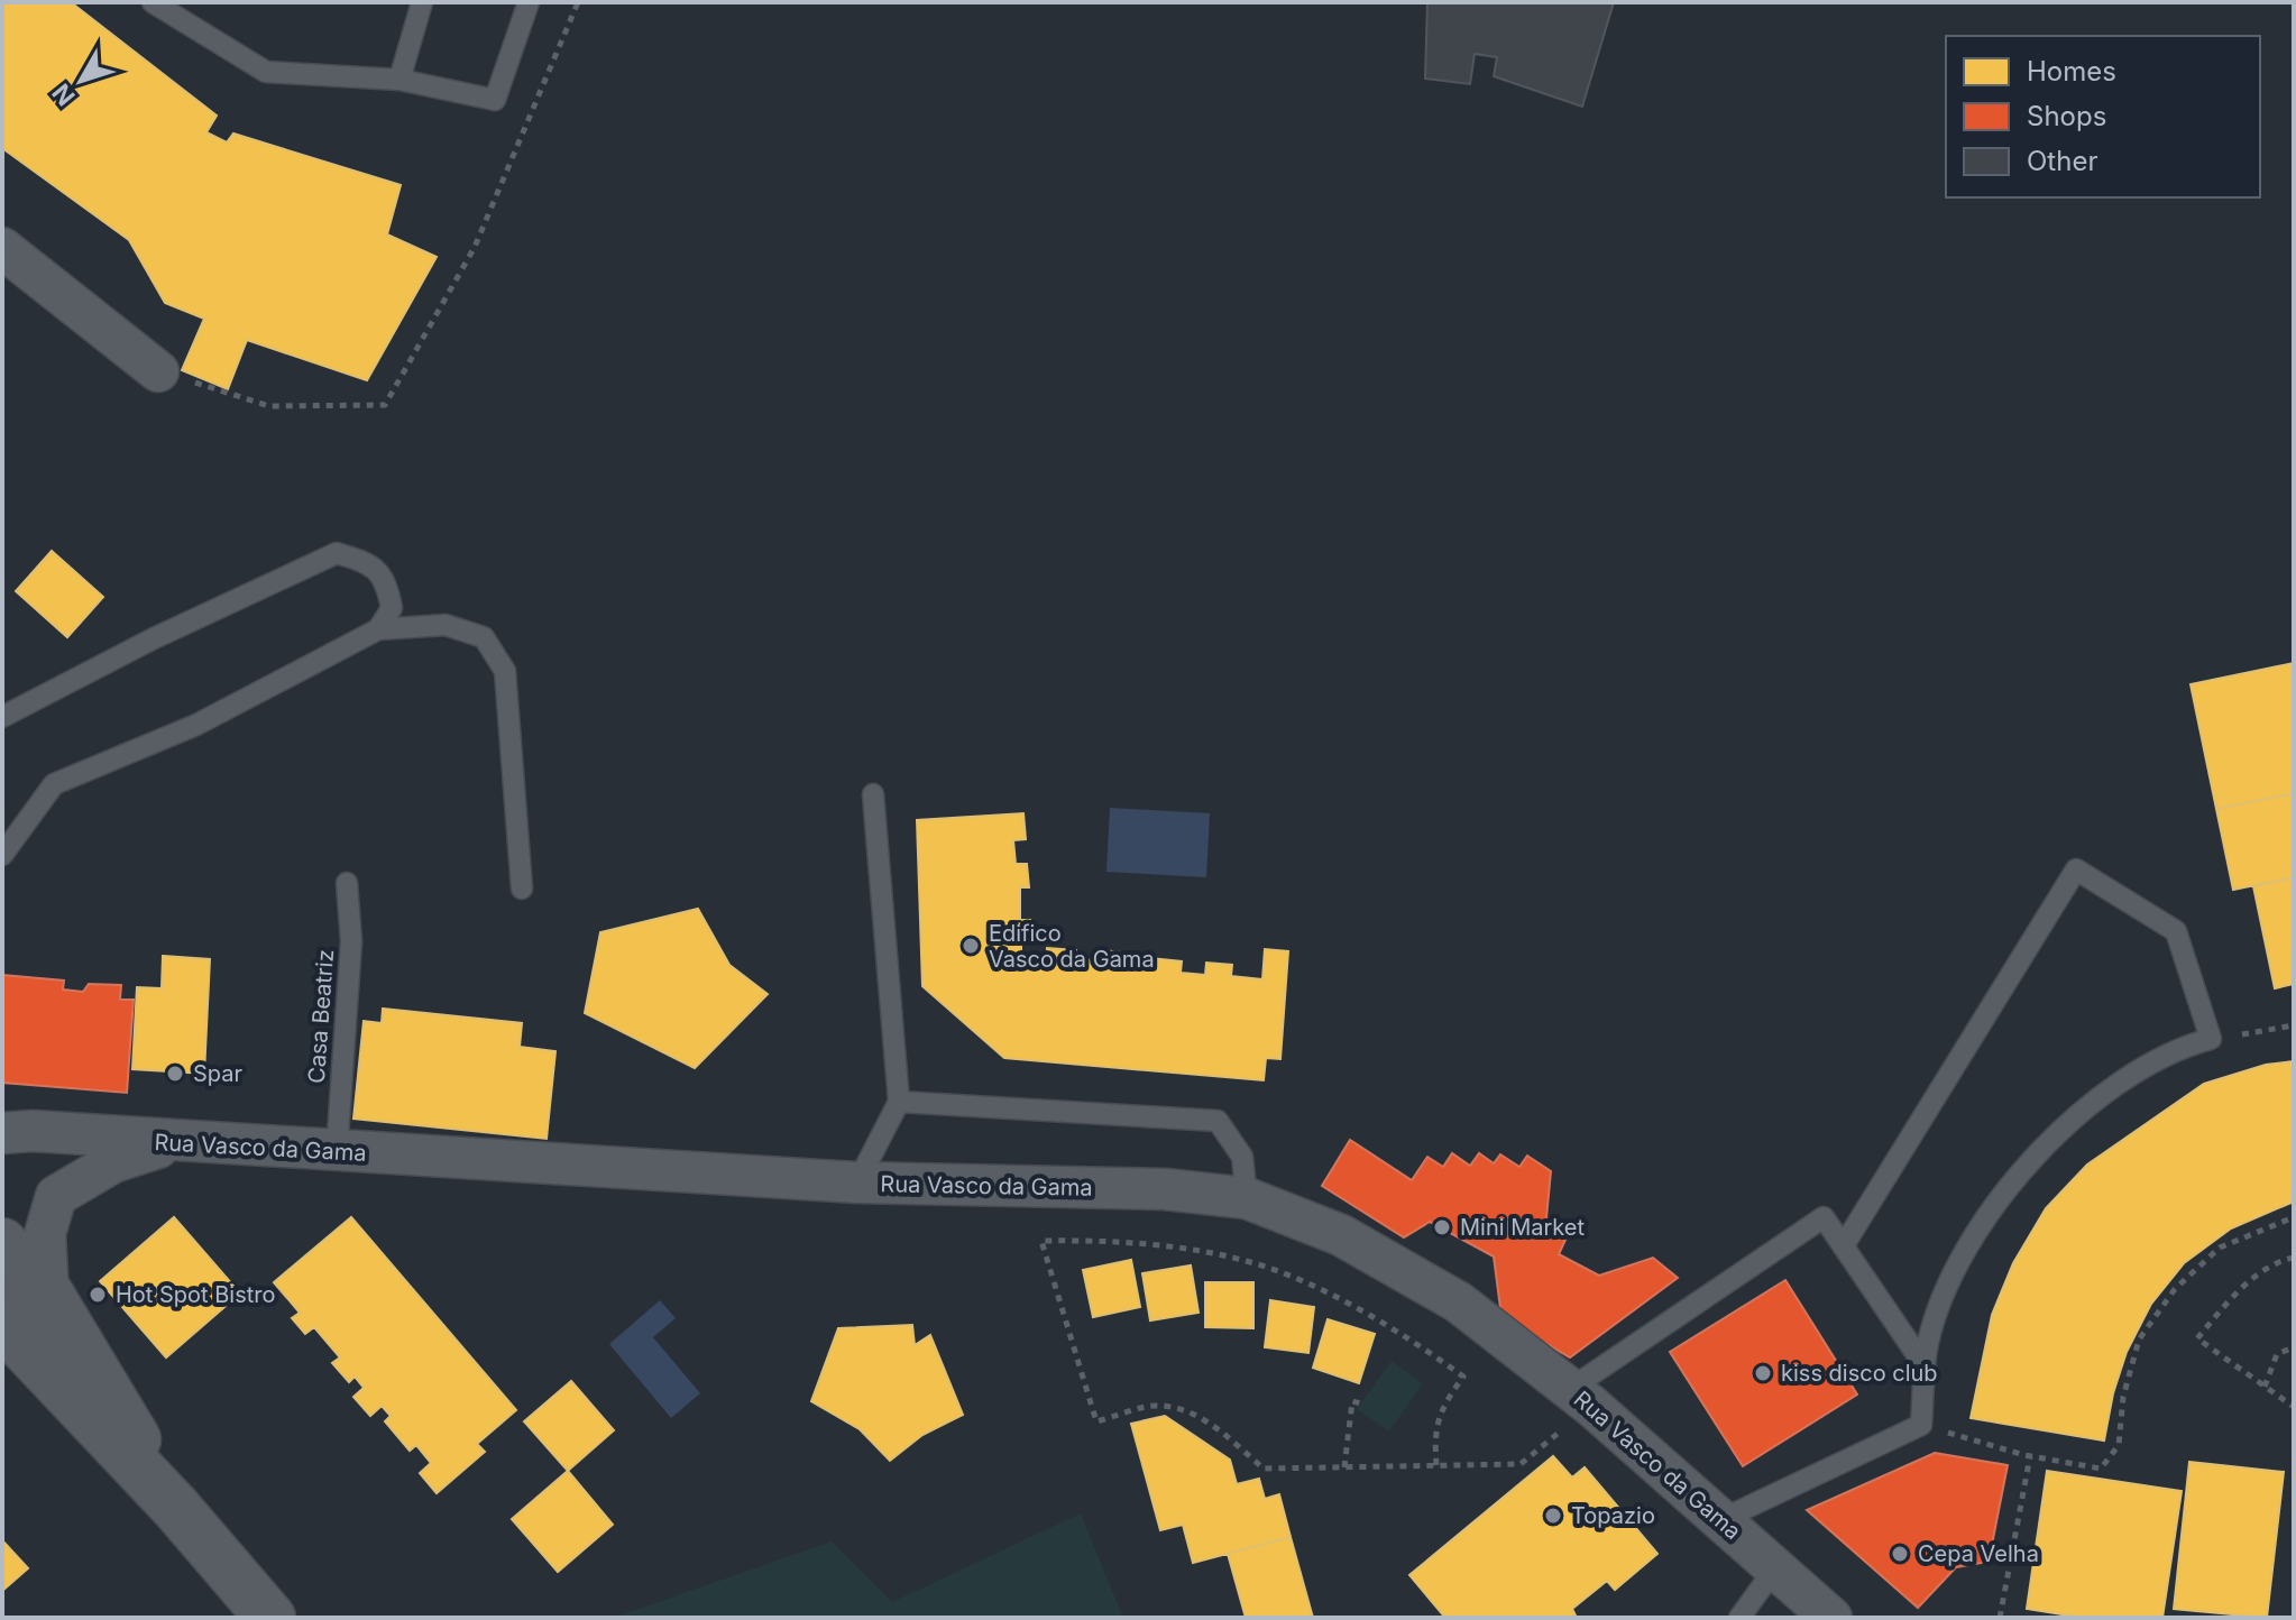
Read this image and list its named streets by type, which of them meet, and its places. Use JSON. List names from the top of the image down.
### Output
{
  "streets": {
    "street": ["Rua Vasco da Gama"],
    "lane": ["Casa Beatriz"]
  },
  "crossings": [
    ["Casa Beatriz", "Rua Vasco da Gama"]
  ],
  "places": [
    "Edifico Vasco da Gama",
    "Spar",
    "Mini Market",
    "Hot Spot Bistro",
    "kiss disco club",
    "Topazio",
    "Cepa Velha"
  ],
  "legend": ["Homes", "Shops", "Other"],
  "north": "bottom left"
}
